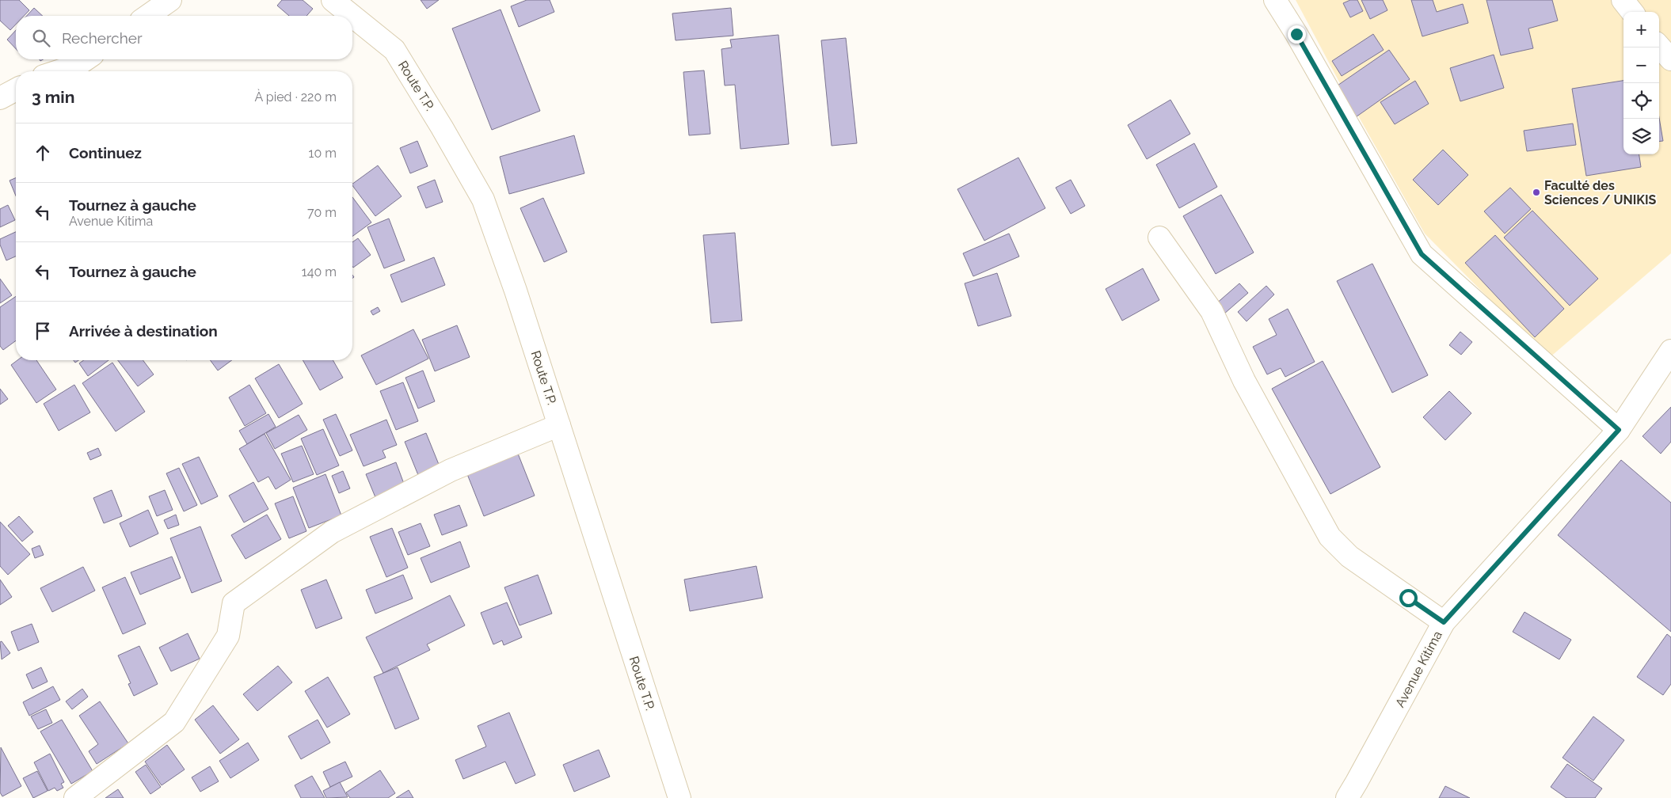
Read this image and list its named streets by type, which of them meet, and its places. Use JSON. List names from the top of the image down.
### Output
{
  "streets": {
    "street": ["Route T.P.", "Avenue Kitima"]
  },
  "places": ["Faculté des Sciences / UNIKIS"],
  "page": {
    "map_buttons": ["+", "−"],
    "search": "Rechercher",
    "heading": ["3 min", "À pied · 220 m"],
    "list": [
      ["Continuez", "10 m"],
      ["Tournez à gauche", "Avenue Kitima", "70 m"],
      ["Tournez à gauche", "140 m"],
      "Arrivée à destination"
    ]
  }
}
